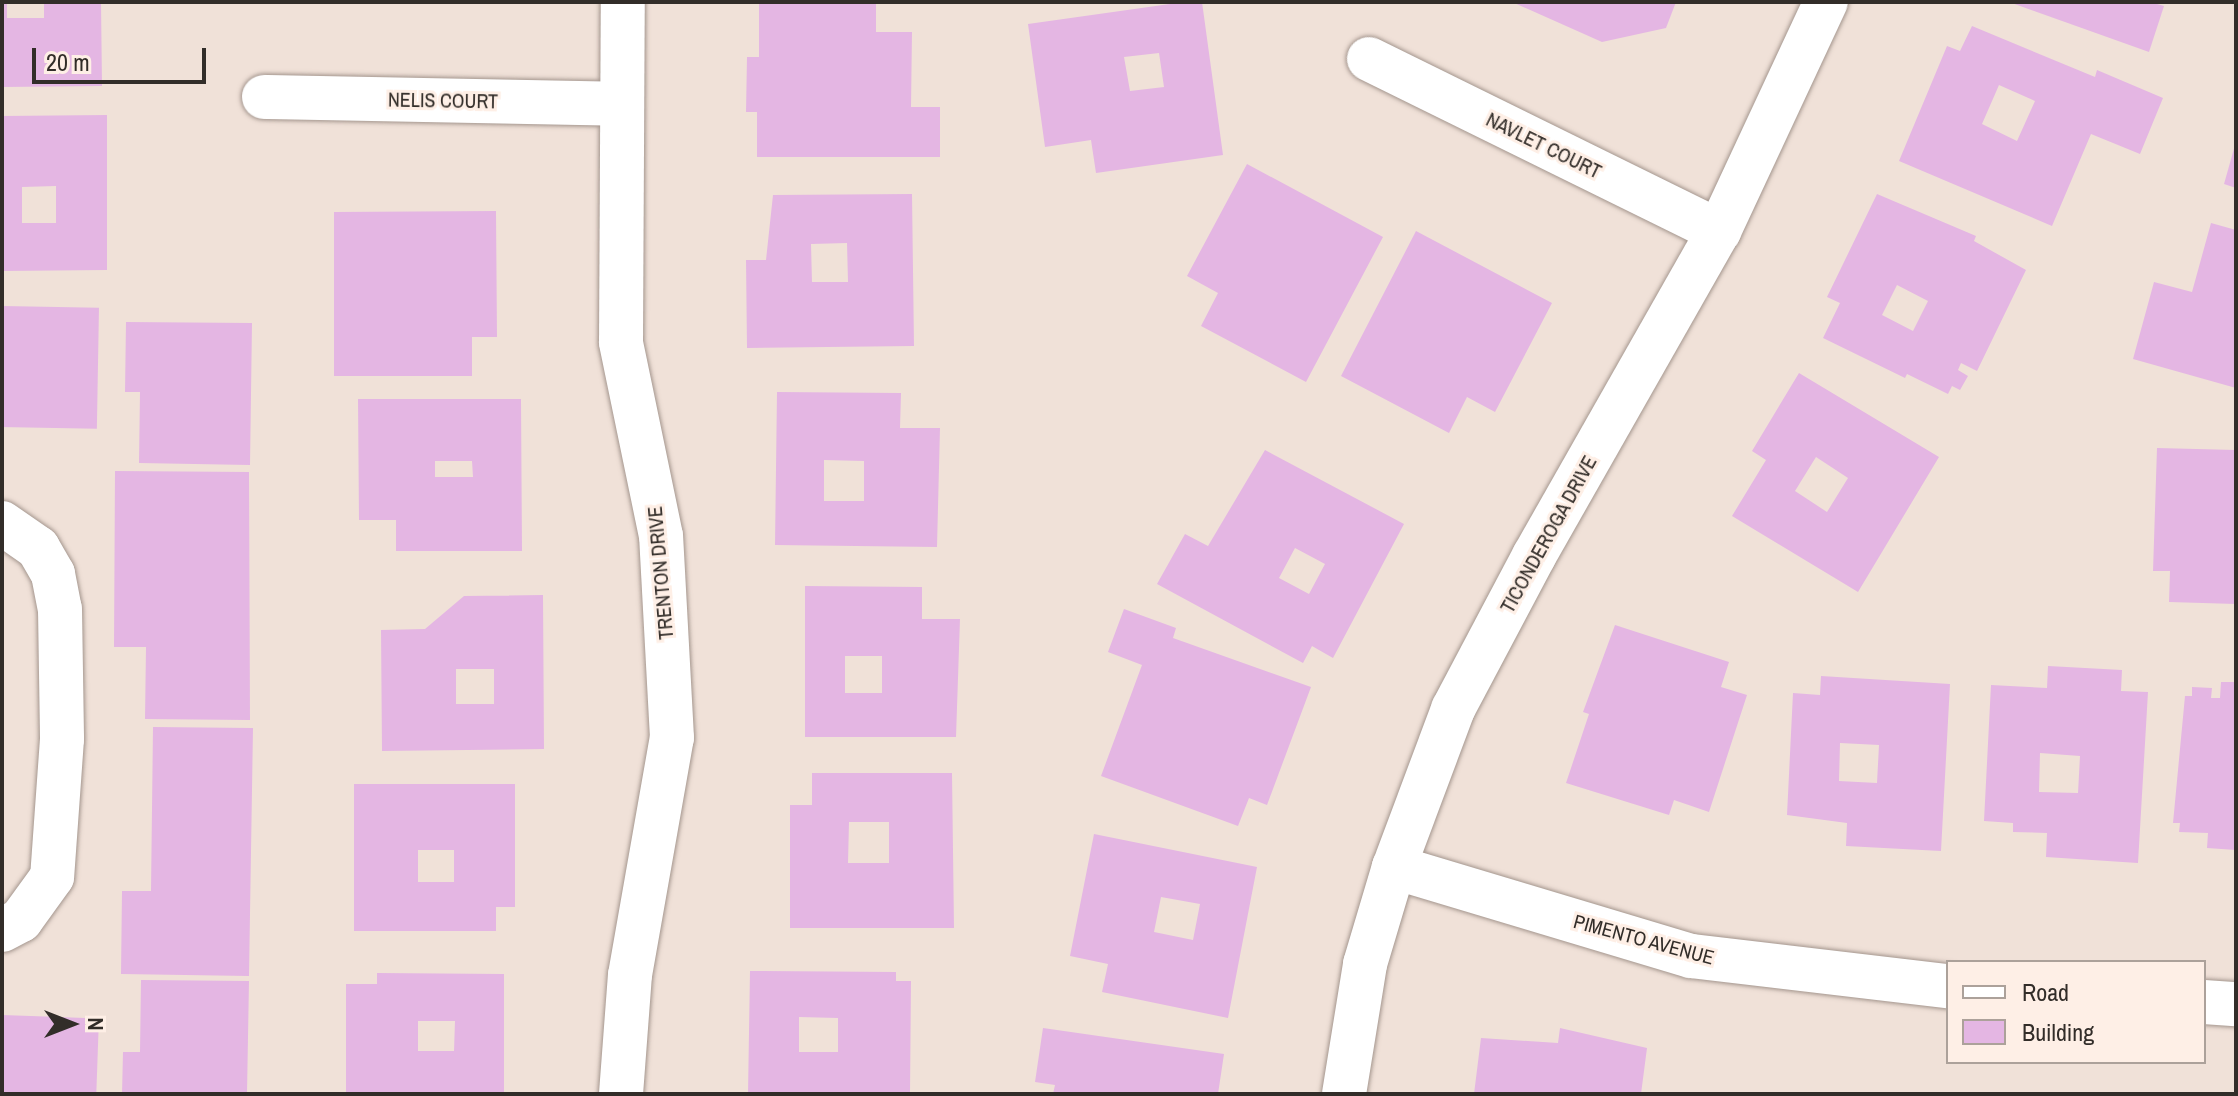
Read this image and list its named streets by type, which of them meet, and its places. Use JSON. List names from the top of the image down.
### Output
{
  "streets": {
    "street": [
      "NELIS COURT",
      "NAVLET COURT",
      "TICONDEROGA DRIVE",
      "TRENTON DRIVE",
      "PIMENTO AVENUE"
    ]
  },
  "crossings": [
    ["NELIS COURT", "TRENTON DRIVE"],
    ["NAVLET COURT", "TICONDEROGA DRIVE"],
    ["TICONDEROGA DRIVE", "PIMENTO AVENUE"]
  ],
  "legend": ["Road", "Building"],
  "scale_bar": "20 m",
  "north": "right"
}
